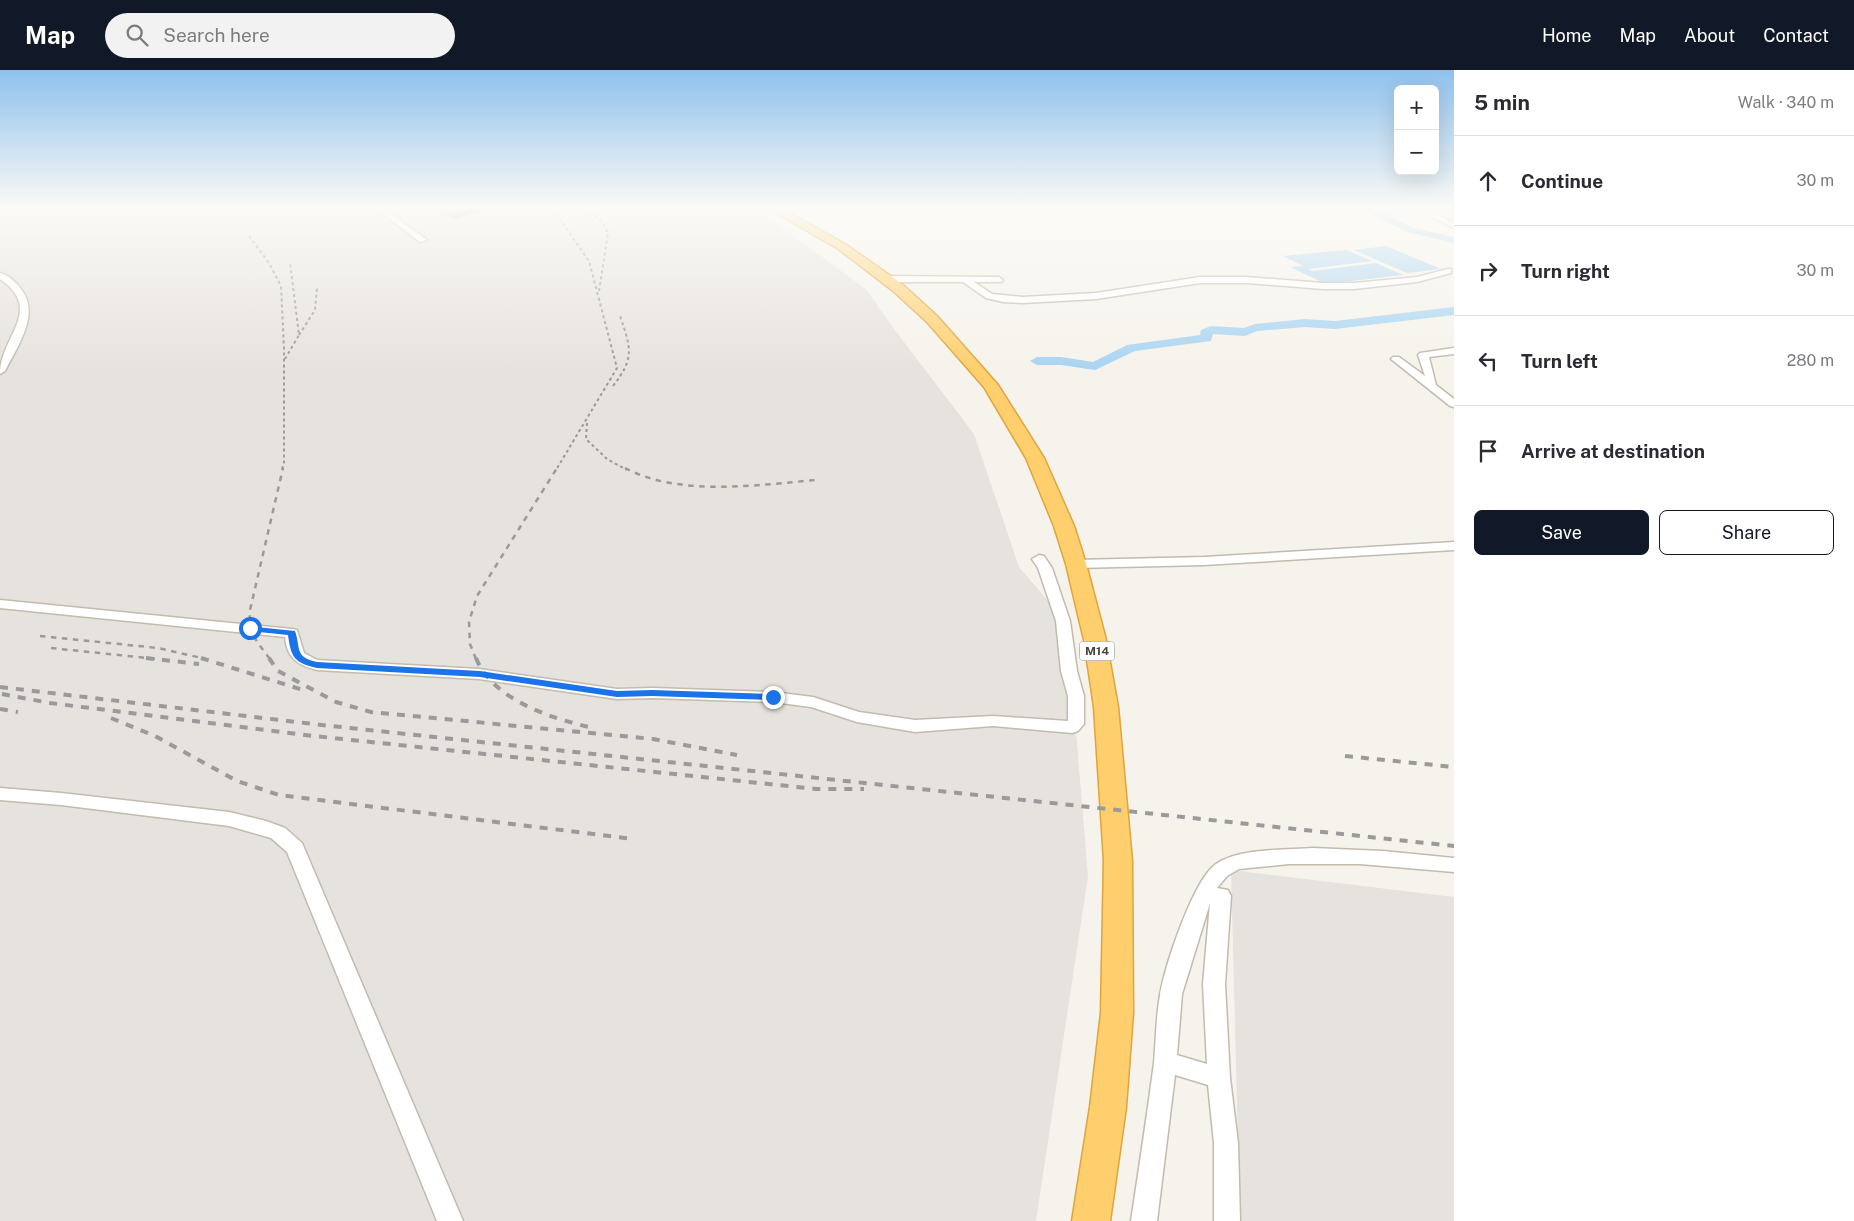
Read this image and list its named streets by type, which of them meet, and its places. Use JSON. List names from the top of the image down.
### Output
{
  "streets": {
    "highway": ["M14"]
  },
  "page": {
    "header": "Map",
    "search": "Search here",
    "nav": [
      "Home",
      "Map",
      "About",
      "Contact"
    ],
    "heading": ["5 min", "Walk · 340 m"],
    "map_buttons": ["+", "−"],
    "list": [
      ["Continue", "30 m"],
      ["Turn right", "30 m"],
      ["Turn left", "280 m"],
      "Arrive at destination"
    ],
    "buttons": ["Save", "Share"]
  }
}
